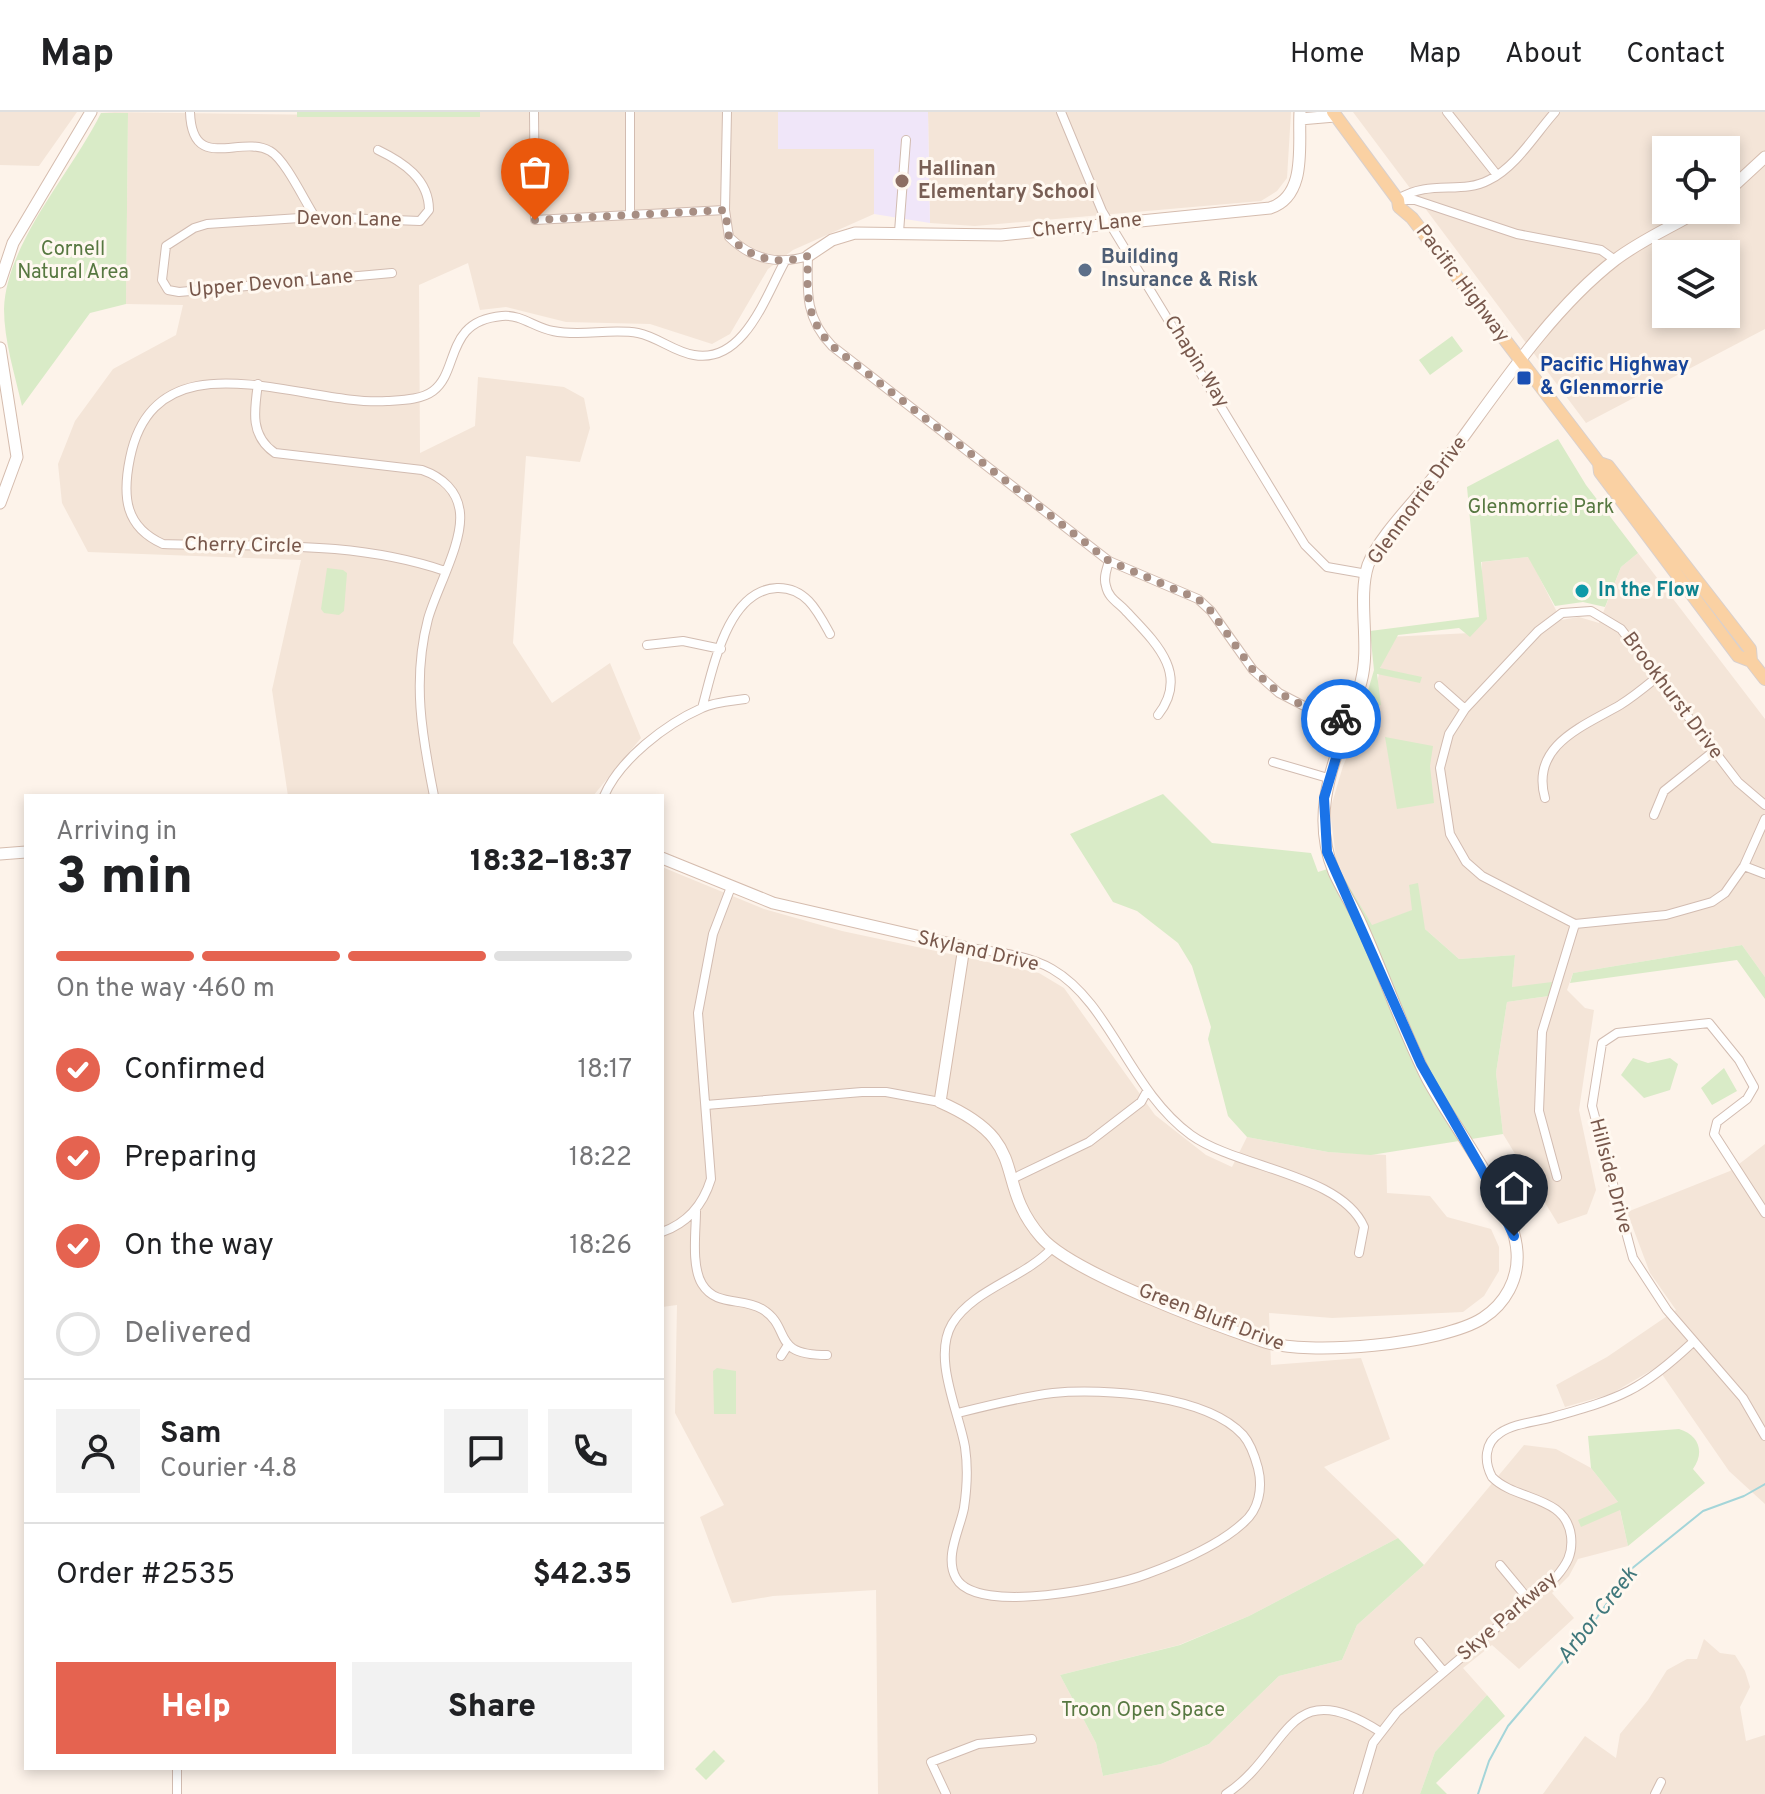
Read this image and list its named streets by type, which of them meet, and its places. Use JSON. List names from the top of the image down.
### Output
{
  "streets": {
    "main road": ["Pacific Highway"],
    "street": [
      "Devon Lane",
      "Cherry Lane",
      "Upper Devon Lane",
      "Chapin Way",
      "Glenmorrie Drive",
      "Cherry Circle",
      "Brookhurst Drive",
      "Skyland Drive",
      "Hillside Drive",
      "Green Bluff Drive",
      "Skye Parkway"
    ]
  },
  "crossings": [
    ["Devon Lane", "Upper Devon Lane"],
    ["Cherry Lane", "Pacific Highway"],
    ["Cherry Lane", "Chapin Way"],
    ["Pacific Highway", "Glenmorrie Drive"],
    ["Chapin Way", "Glenmorrie Drive"],
    ["Glenmorrie Drive", "Green Bluff Drive"],
    ["Hillside Drive", "Skye Parkway"]
  ],
  "water": ["Arbor Creek"],
  "parks": ["Cornell Natural Area", "Glenmorrie Park", "Troon Open Space"],
  "places": {
    "other": ["Hallinan Elementary School", "Building Insurance & Risk", "In the Flow"],
    "transit": ["Pacific Highway & Glenmorrie"]
  },
  "page": {
    "header": "Map",
    "nav": [
      "Home",
      "Map",
      "About",
      "Contact"
    ],
    "heading": ["3 min", "Arriving in", "18:32–18:37"],
    "panel": [
      "Sam",
      "Courier · 4.8",
      "Order #2535",
      "$42.35"
    ],
    "bar": "On the way · 460 m",
    "list": [
      ["Confirmed", "18:17"],
      ["Preparing", "18:22"],
      ["On the way", "18:26"],
      "Delivered"
    ],
    "buttons": ["Help", "Share"]
  }
}
